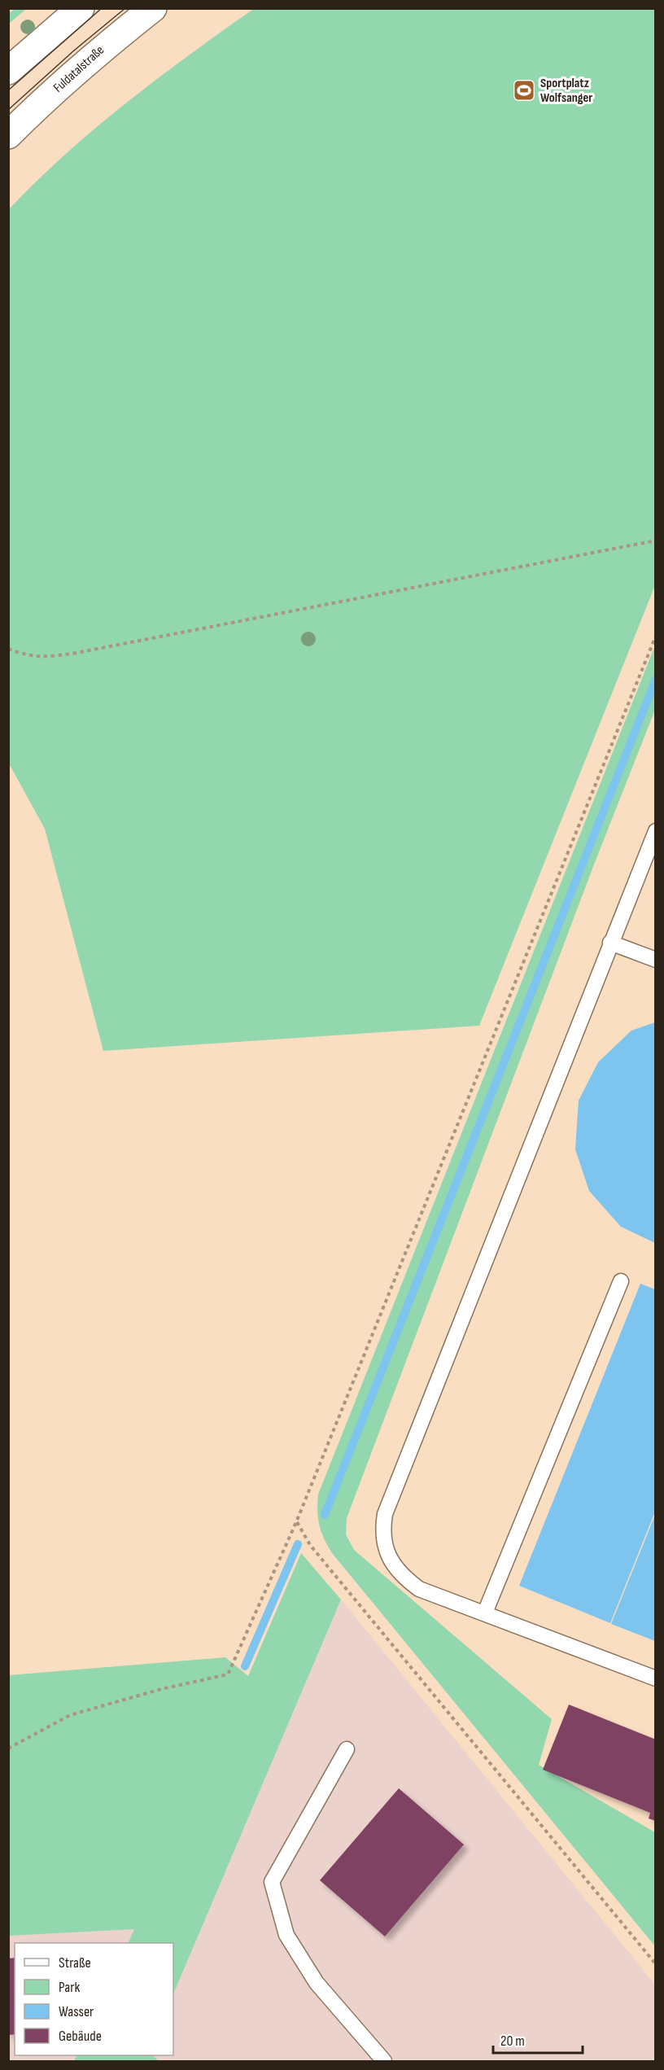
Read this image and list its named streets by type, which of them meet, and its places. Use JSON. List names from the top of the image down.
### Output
{
  "streets": {
    "main road": ["Fuldatalstraße"]
  },
  "places": {
    "sports": ["Sportplatz Wolfsanger"]
  },
  "legend": [
    "Straße",
    "Park",
    "Wasser",
    "Gebäude"
  ],
  "scale_bar": "20 m"
}
